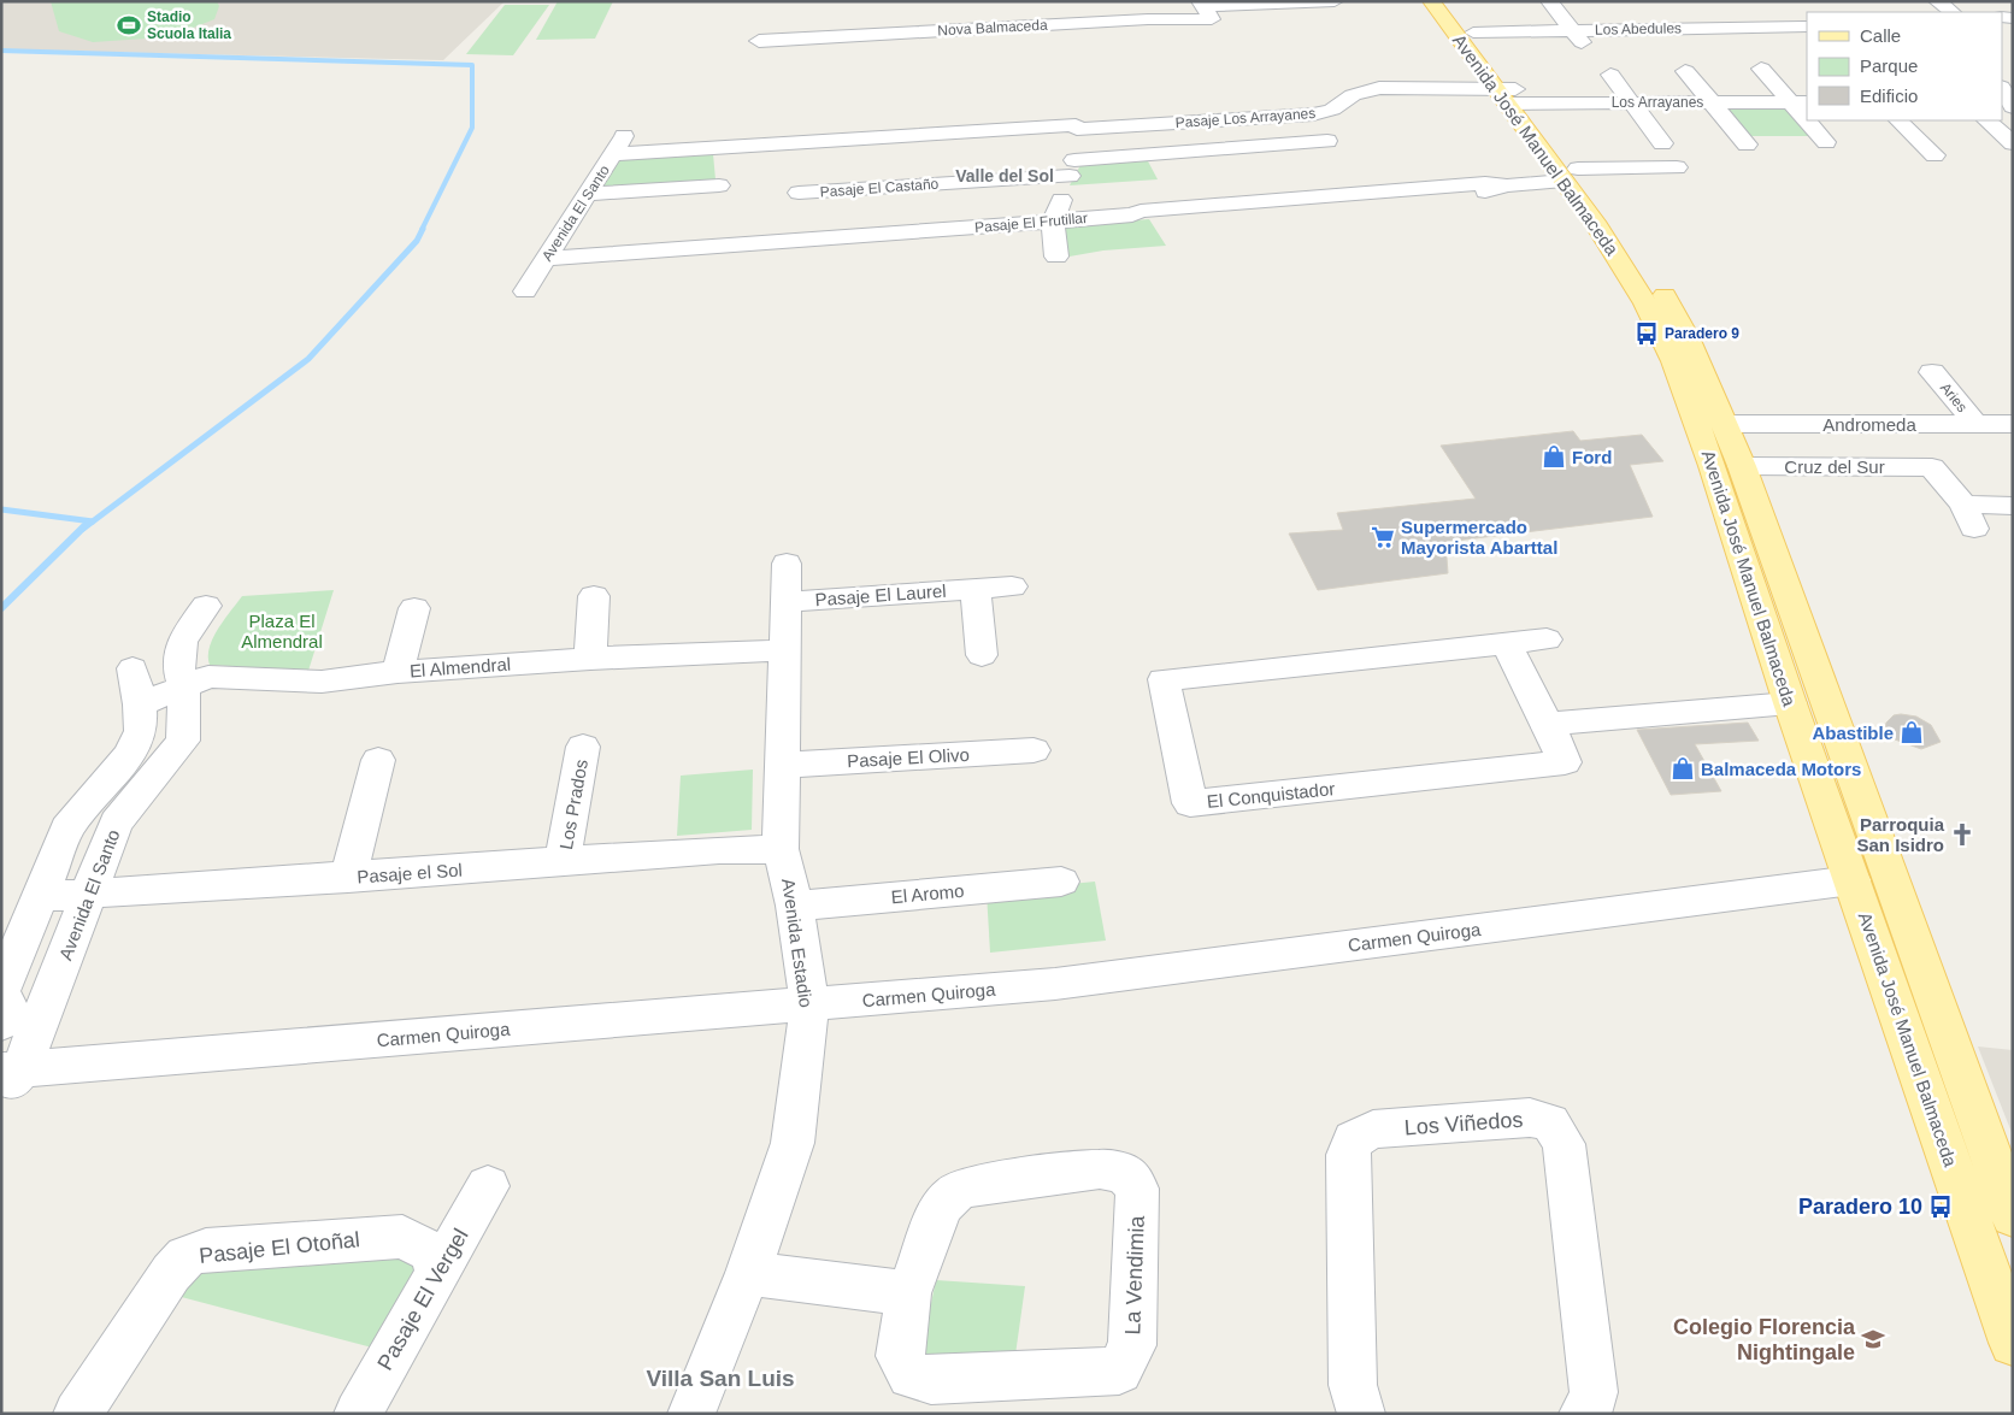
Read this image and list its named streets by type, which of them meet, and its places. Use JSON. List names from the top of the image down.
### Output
{
  "streets": {
    "main road": ["Avenida José Manuel Balmaceda"],
    "street": [
      "Nova Balmaceda",
      "Los Abedules",
      "Los Arrayanes",
      "Pasaje Los Arrayanes",
      "Pasaje El Castaño",
      "Avenida El Santo",
      "Pasaje El Frutillar",
      "Aries",
      "Andromeda",
      "Cruz del Sur",
      "Pasaje El Laurel",
      "El Almendral",
      "Pasaje El Olivo",
      "El Conquistador",
      "Los Prados",
      "Pasaje el Sol",
      "El Aromo",
      "Carmen Quiroga",
      "Avenida Estadio",
      "Los Viñedos",
      "Pasaje El Otoñal",
      "La Vendimia",
      "Pasaje El Vergel"
    ]
  },
  "crossings": [
    ["Los Abedules", "Avenida José Manuel Balmaceda"],
    ["Los Arrayanes", "Pasaje Los Arrayanes"],
    ["Los Arrayanes", "Avenida José Manuel Balmaceda"],
    ["Pasaje Los Arrayanes", "Avenida José Manuel Balmaceda"],
    ["Pasaje Los Arrayanes", "Avenida El Santo"],
    ["Avenida José Manuel Balmaceda", "Pasaje El Frutillar"],
    ["Avenida José Manuel Balmaceda", "Andromeda"],
    ["Avenida José Manuel Balmaceda", "Cruz del Sur"],
    ["Avenida José Manuel Balmaceda", "Carmen Quiroga"],
    ["Avenida El Santo", "Pasaje El Frutillar"],
    ["Avenida El Santo", "El Almendral"],
    ["Avenida El Santo", "Pasaje el Sol"],
    ["Avenida El Santo", "Carmen Quiroga"],
    ["Aries", "Andromeda"],
    ["Pasaje El Laurel", "Avenida Estadio"],
    ["El Almendral", "Avenida Estadio"],
    ["Pasaje El Olivo", "Avenida Estadio"],
    ["Los Prados", "Pasaje el Sol"],
    ["Pasaje el Sol", "Avenida Estadio"],
    ["El Aromo", "Avenida Estadio"],
    ["Carmen Quiroga", "Avenida Estadio"],
    ["Pasaje El Otoñal", "Pasaje El Vergel"]
  ],
  "districts": ["Valle del Sol", "Villa San Luis"],
  "parks": ["Plaza El Almendral"],
  "places": {
    "sports": ["Stadio Scuola Italia"],
    "bus stop": ["Paradero 9", "Paradero 10"],
    "shop": ["Ford", "Abastible", "Balmaceda Motors"],
    "supermarket": ["Supermercado Mayorista Abarttal"],
    "church": ["Parroquia San Isidro"],
    "school or university": ["Colegio Florencia Nightingale"]
  },
  "legend": ["Calle", "Parque", "Edificio"]
}
